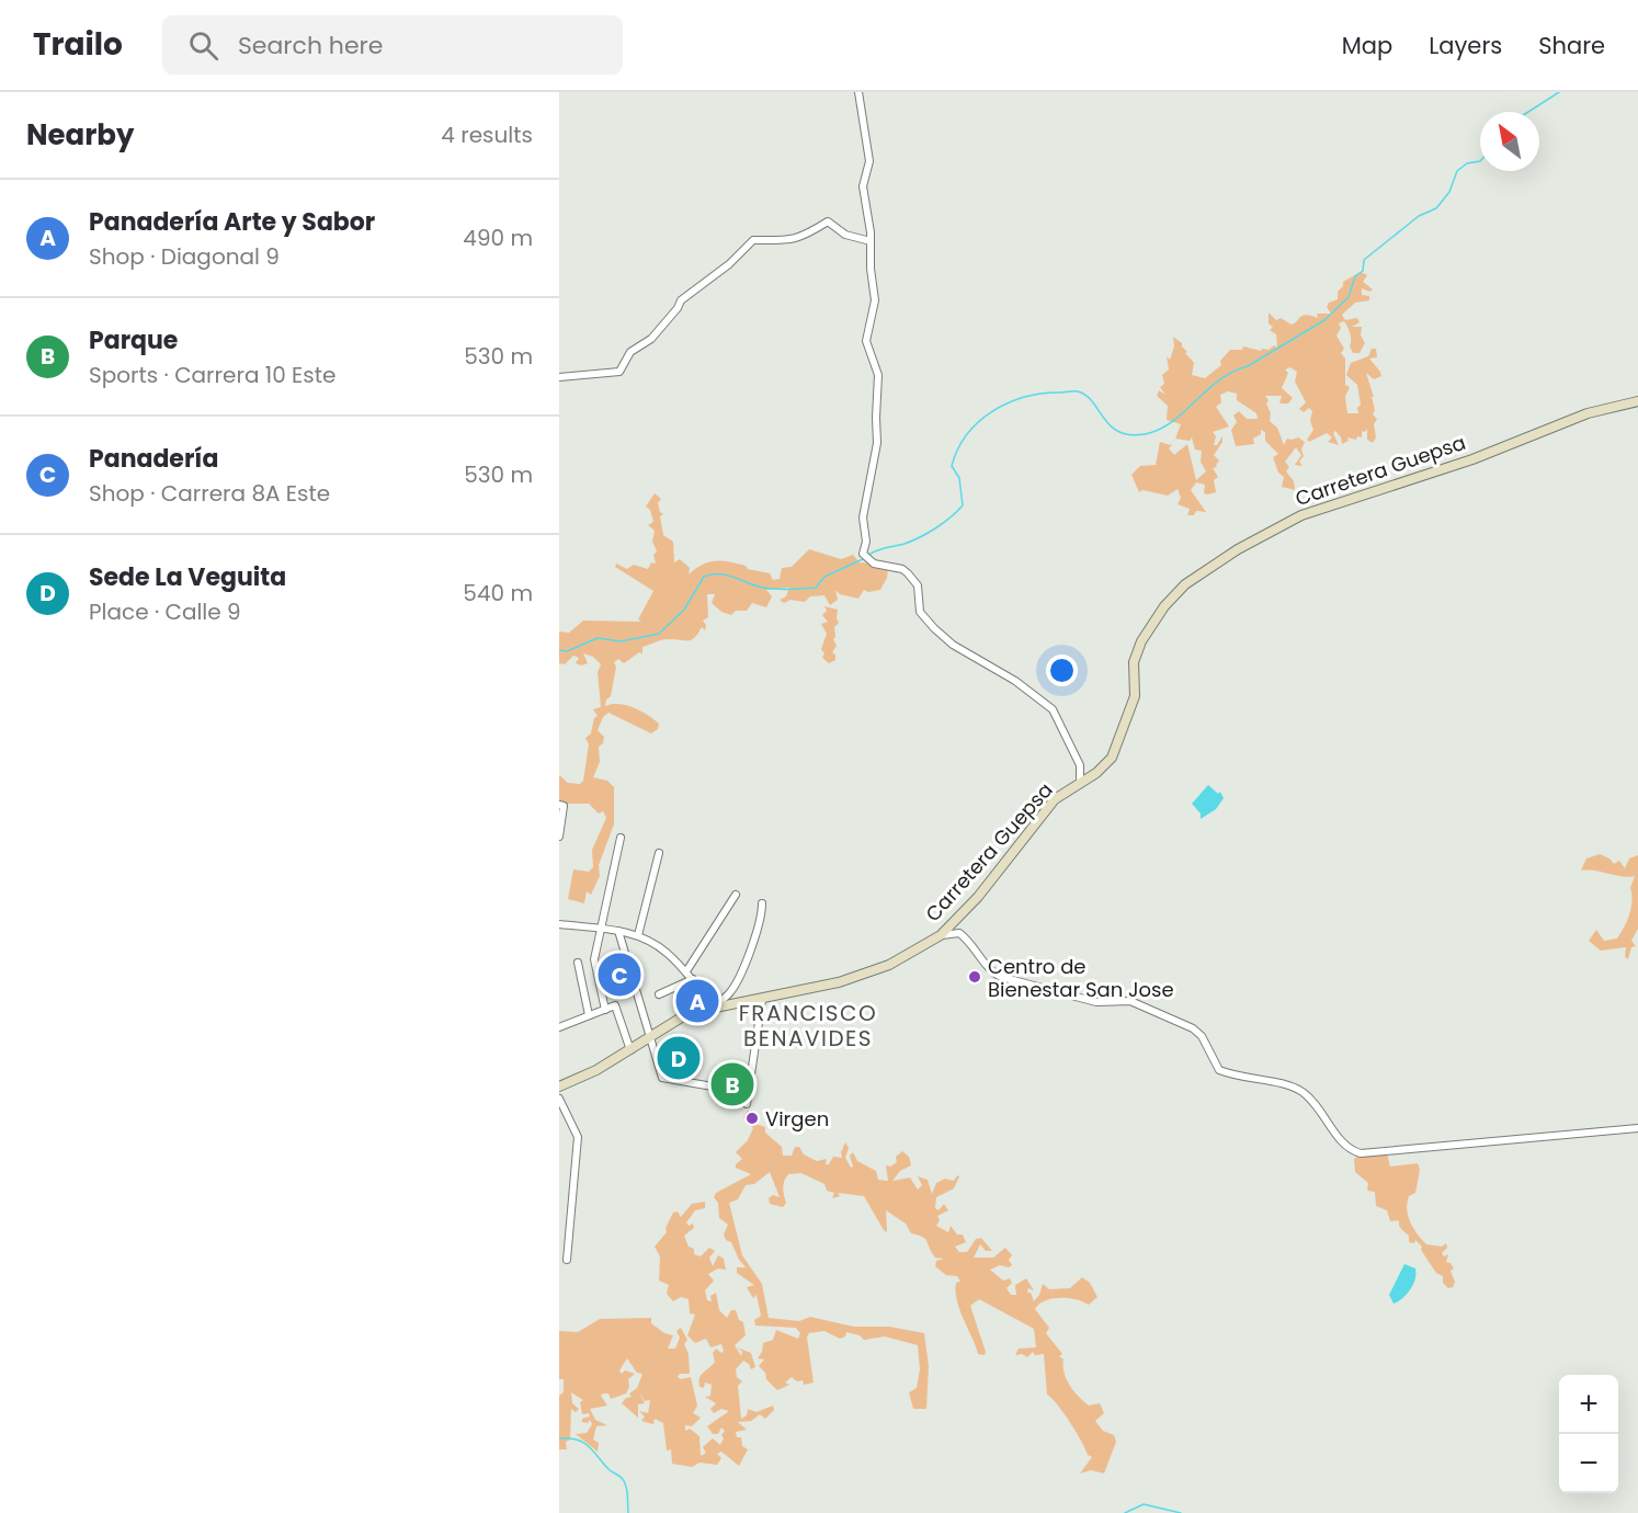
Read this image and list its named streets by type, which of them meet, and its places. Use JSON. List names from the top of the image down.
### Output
{
  "streets": {
    "street": ["Carretera Guepsa"]
  },
  "districts": ["FRANCISCO BENAVIDES"],
  "places": ["Centro de Bienestar San Jose", "Virgen"],
  "north": "top left",
  "page": {
    "header": "Trailo",
    "search": "Search here",
    "nav": ["Map", "Layers", "Share"],
    "heading": ["Nearby", "4 results"],
    "list": [
      {
        "mark": "A",
        "name": "Panadería Arte y Sabor",
        "note": "Shop · Diagonal 9",
        "value": "490 m"
      },
      {
        "mark": "B",
        "name": "Parque",
        "note": "Sports · Carrera 10 Este",
        "value": "530 m"
      },
      {
        "mark": "C",
        "name": "Panadería",
        "note": "Shop · Carrera 8A Este",
        "value": "530 m"
      },
      {
        "mark": "D",
        "name": "Sede La Veguita",
        "note": "Place · Calle 9",
        "value": "540 m"
      }
    ],
    "pins": [
      "C",
      "A",
      "D",
      "B"
    ],
    "map_buttons": ["+", "−"]
  }
}
